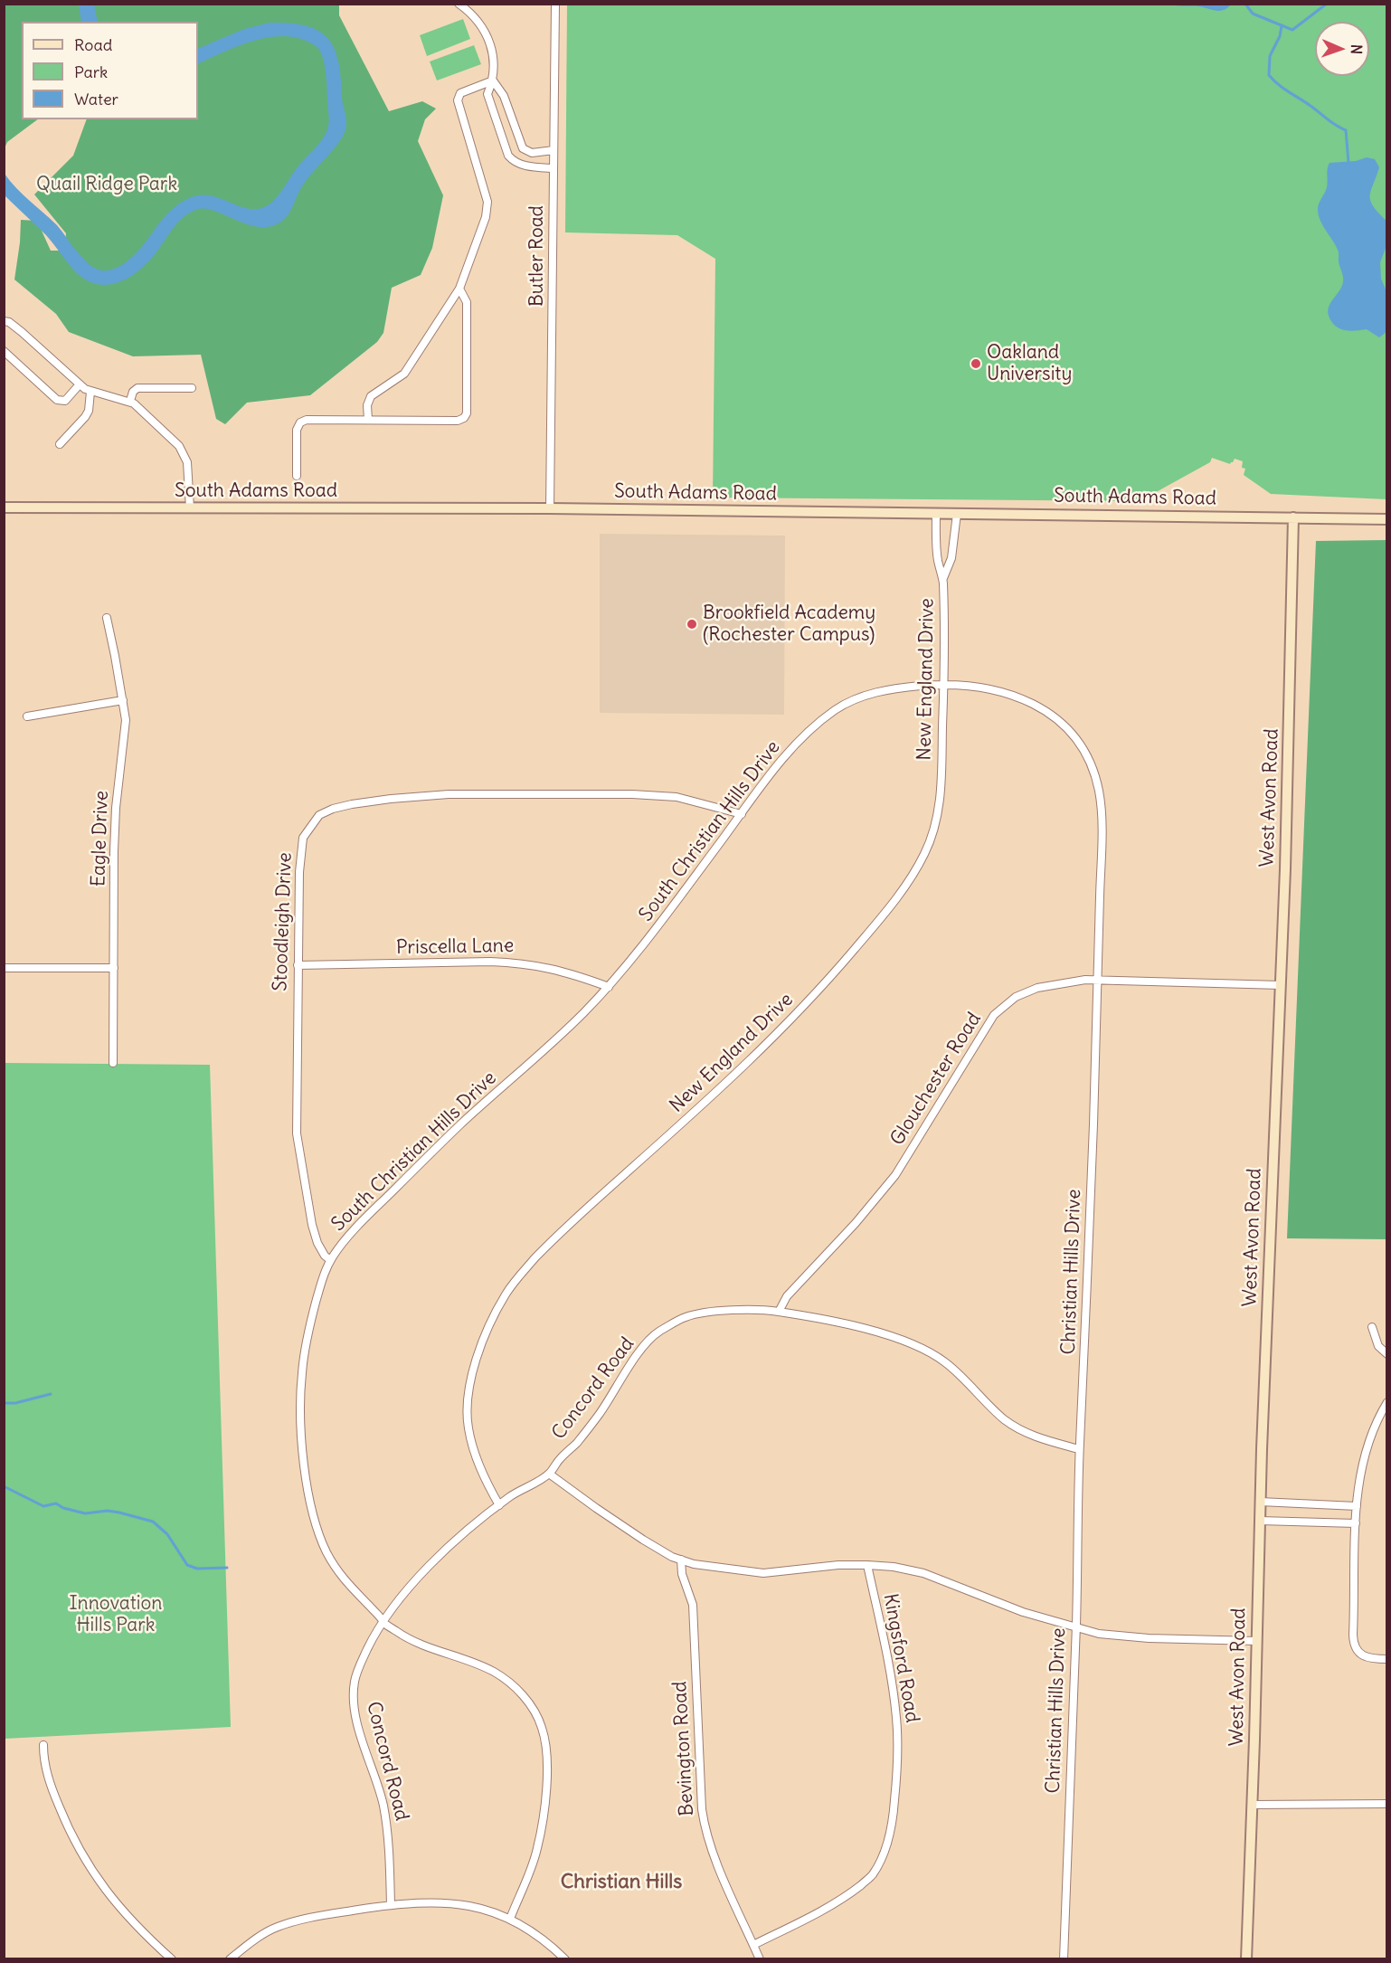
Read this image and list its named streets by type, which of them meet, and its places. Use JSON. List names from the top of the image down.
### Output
{
  "streets": {
    "street": [
      "Butler Road",
      "South Adams Road",
      "New England Drive",
      "West Avon Road",
      "South Christian Hills Drive",
      "Eagle Drive",
      "Stoodleigh Drive",
      "Priscella Lane",
      "Glouchester Road",
      "Christian Hills Drive",
      "Concord Road",
      "Kingsford Road",
      "Bevington Road"
    ]
  },
  "crossings": [
    ["Butler Road", "South Adams Road"],
    ["South Adams Road", "New England Drive"],
    ["South Adams Road", "West Avon Road"],
    ["New England Drive", "South Christian Hills Drive"],
    ["New England Drive", "Christian Hills Drive"],
    ["New England Drive", "Concord Road"],
    ["West Avon Road", "Glouchester Road"],
    ["South Christian Hills Drive", "Stoodleigh Drive"],
    ["South Christian Hills Drive", "Priscella Lane"],
    ["South Christian Hills Drive", "Christian Hills Drive"],
    ["South Christian Hills Drive", "Concord Road"],
    ["Stoodleigh Drive", "Priscella Lane"],
    ["Glouchester Road", "Christian Hills Drive"],
    ["Glouchester Road", "Concord Road"],
    ["Christian Hills Drive", "Concord Road"],
    ["Kingsford Road", "Bevington Road"]
  ],
  "districts": ["Christian Hills"],
  "parks": ["Quail Ridge Park", "Innovation Hills Park"],
  "places": ["Oakland University", "Brookfield Academy (Rochester Campus)"],
  "legend": ["Road", "Park", "Water"],
  "north": "right"
}
